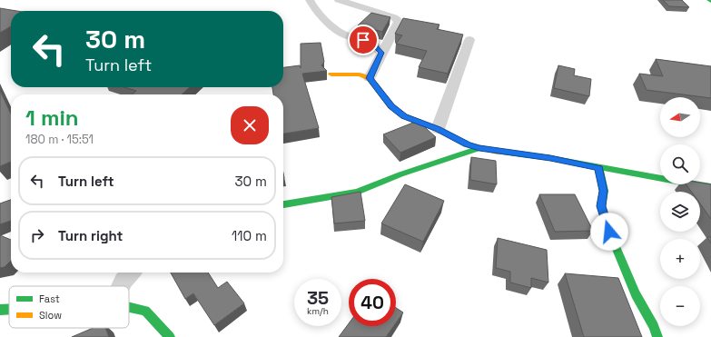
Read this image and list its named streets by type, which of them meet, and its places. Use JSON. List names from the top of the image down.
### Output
{
  "legend": ["Fast", "Slow"],
  "north": "left",
  "page": {
    "turn": ["30 m", "Turn left"],
    "heading": ["1 min", "180 m · 15:51"],
    "map_buttons": ["+", "−"],
    "list": [
      {
        "name": "Turn left",
        "value": "30 m"
      },
      {
        "name": "Turn right",
        "value": "110 m"
      }
    ],
    "speed": "35 km/h",
    "limit": "40"
  }
}
